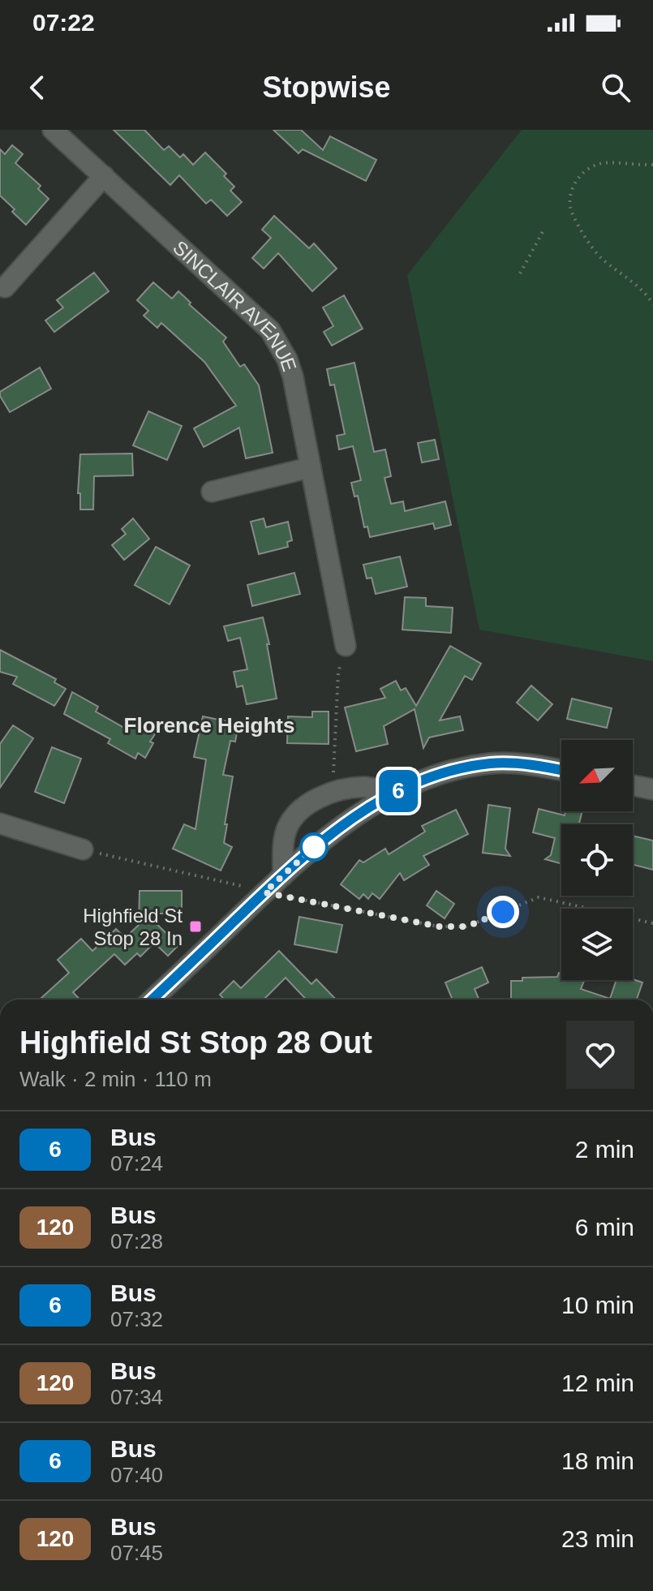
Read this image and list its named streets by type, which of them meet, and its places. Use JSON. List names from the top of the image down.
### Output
{
  "streets": {
    "street": ["SINCLAIR AVENUE"]
  },
  "districts": ["Florence Heights"],
  "places": {
    "transit": ["Highfield St Stop 28 In"]
  },
  "lines": ["bus line 6"],
  "north": "bottom left",
  "page": {
    "status": "07:22",
    "header": "Stopwise",
    "on_map": "6",
    "heading": ["Highfield St Stop 28 Out", "Walk · 2 min · 110 m"],
    "list": [
      {
        "mark": "6",
        "name": "Bus",
        "note": "07:24",
        "value": "2 min"
      },
      {
        "mark": "120",
        "name": "Bus",
        "note": "07:28",
        "value": "6 min"
      },
      {
        "mark": "6",
        "name": "Bus",
        "note": "07:32",
        "value": "10 min"
      },
      {
        "mark": "120",
        "name": "Bus",
        "note": "07:34",
        "value": "12 min"
      },
      {
        "mark": "6",
        "name": "Bus",
        "note": "07:40",
        "value": "18 min"
      },
      {
        "mark": "120",
        "name": "Bus",
        "note": "07:45",
        "value": "23 min"
      }
    ]
  }
}
